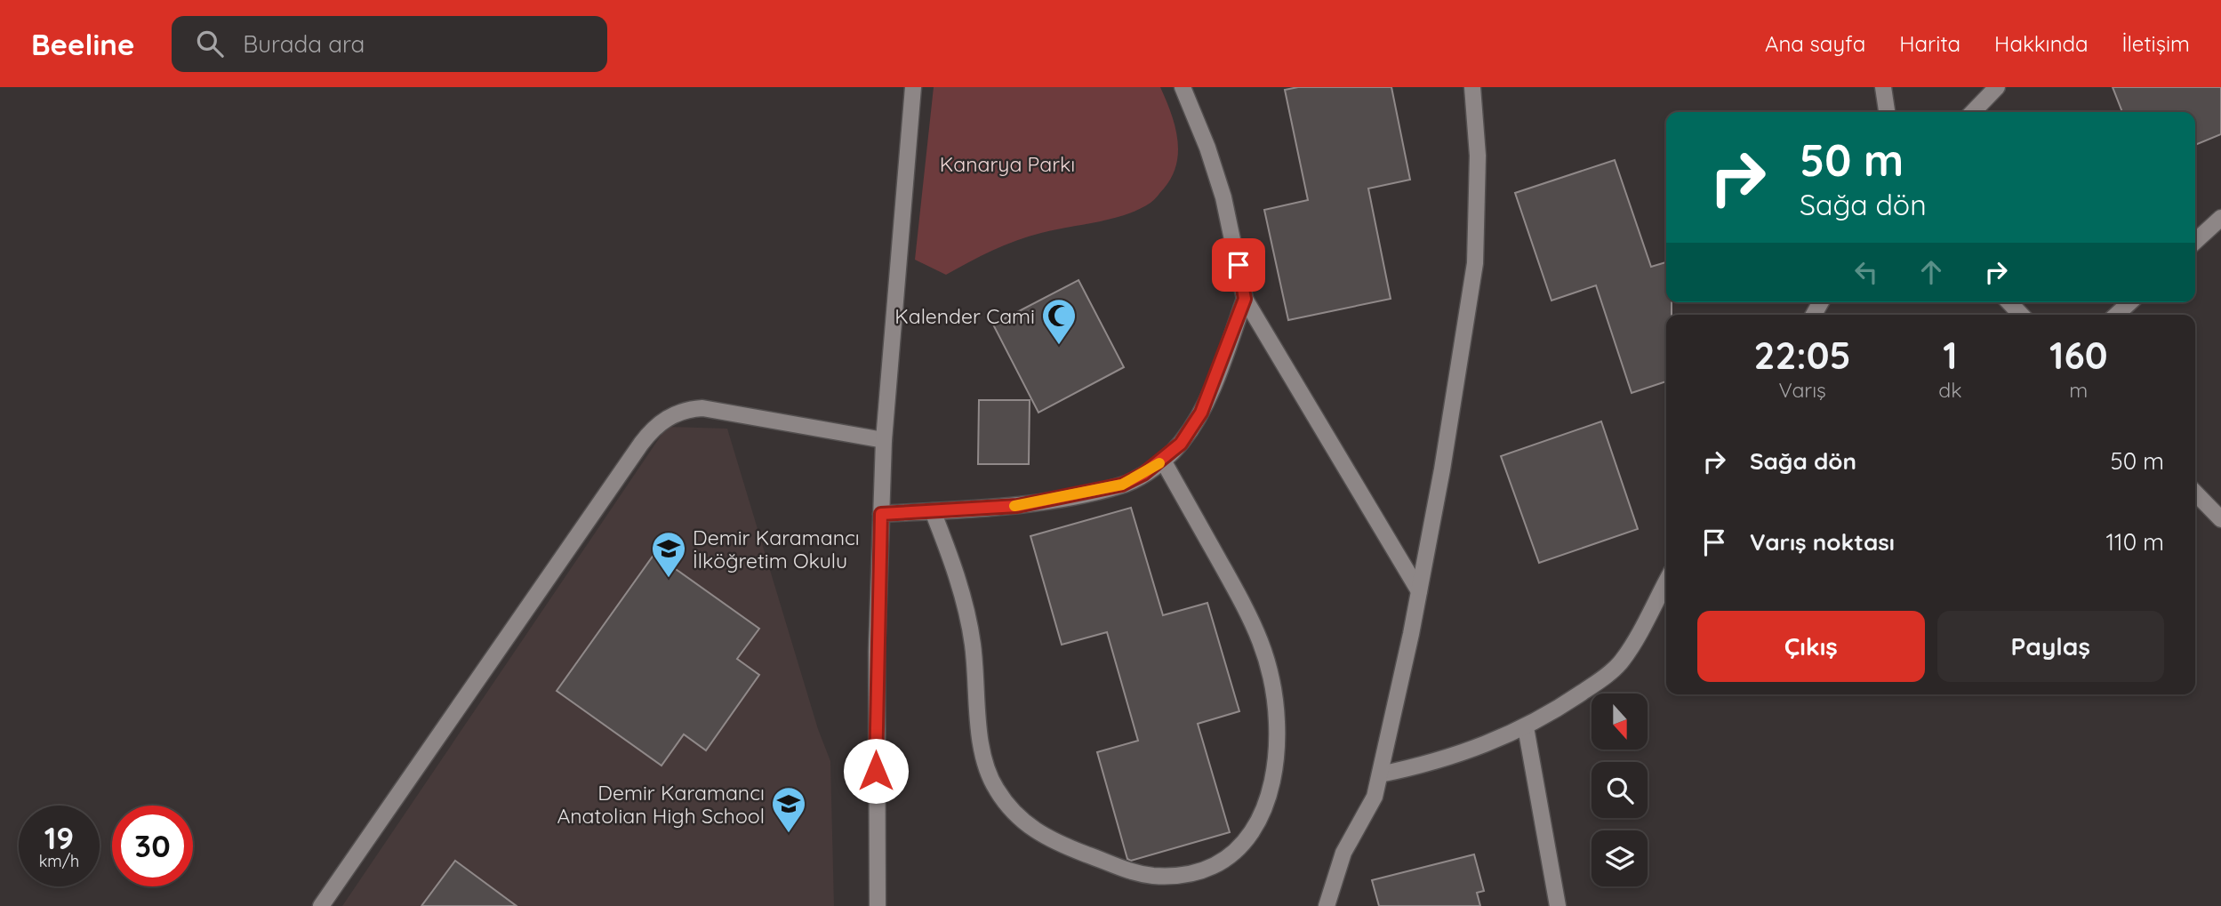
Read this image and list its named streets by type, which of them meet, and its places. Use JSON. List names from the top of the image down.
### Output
{
  "parks": ["Kanarya Parkı"],
  "places": {
    "mosque": ["Kalender Cami"],
    "school or university": ["Demir Karamancı İlköğretim Okulu", "Demir Karamancı Anatolian High School"]
  },
  "north": "bottom",
  "page": {
    "header": "Beeline",
    "search": "Burada ara",
    "nav": [
      "Ana sayfa",
      "Harita",
      "Hakkında",
      "İletişim"
    ],
    "turn": ["50 m", "Sağa dön"],
    "eta": [
      "22:05",
      "Varış",
      "1",
      "dk",
      "160",
      "m"
    ],
    "list": [
      {
        "name": "Sağa dön",
        "value": "50 m"
      },
      {
        "name": "Varış noktası",
        "value": "110 m"
      }
    ],
    "buttons": ["Çıkış", "Paylaş"],
    "speed": "19 km/h",
    "limit": "30"
  }
}
